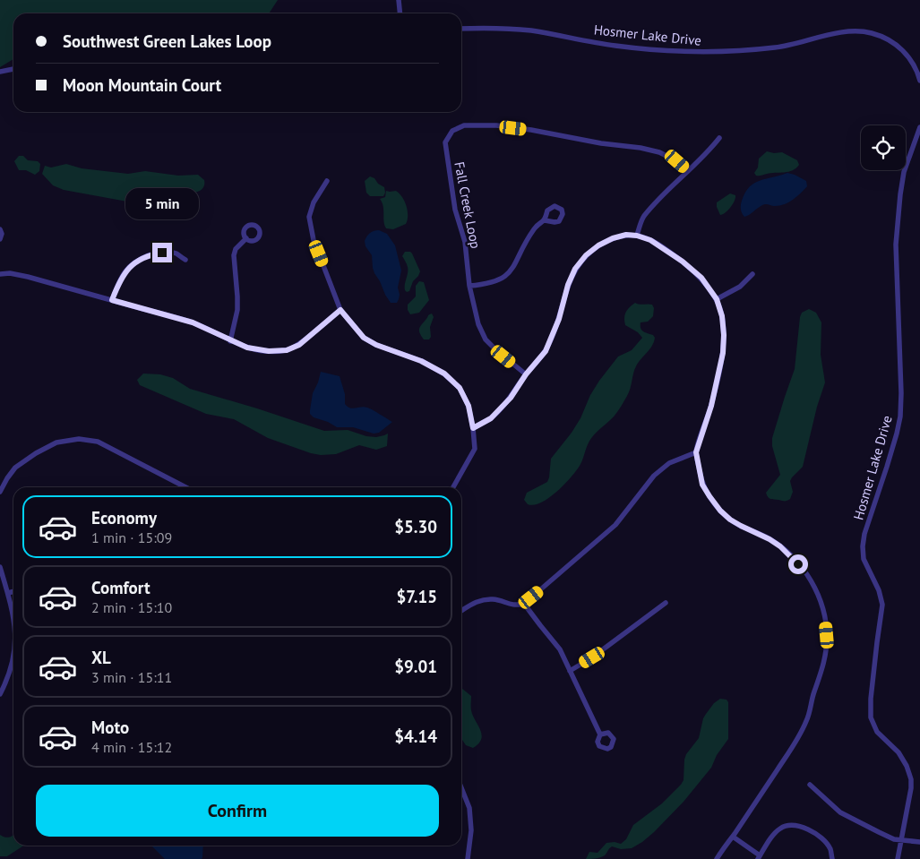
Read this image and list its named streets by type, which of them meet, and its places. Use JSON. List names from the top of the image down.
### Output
{
  "streets": {
    "street": ["Hosmer Lake Drive", "Fall Creek Loop"]
  },
  "page": {
    "banner": ["Southwest Green Lakes Loop", "Moon Mountain Court"],
    "bubble": "5 min",
    "list": [
      {
        "name": "Economy",
        "note": "1 min · 15:09",
        "value": "$5.30"
      },
      {
        "name": "Comfort",
        "note": "2 min · 15:10",
        "value": "$7.15"
      },
      {
        "name": "XL",
        "note": "3 min · 15:11",
        "value": "$9.01"
      },
      {
        "name": "Moto",
        "note": "4 min · 15:12",
        "value": "$4.14"
      }
    ],
    "buttons": "Confirm"
  }
}
